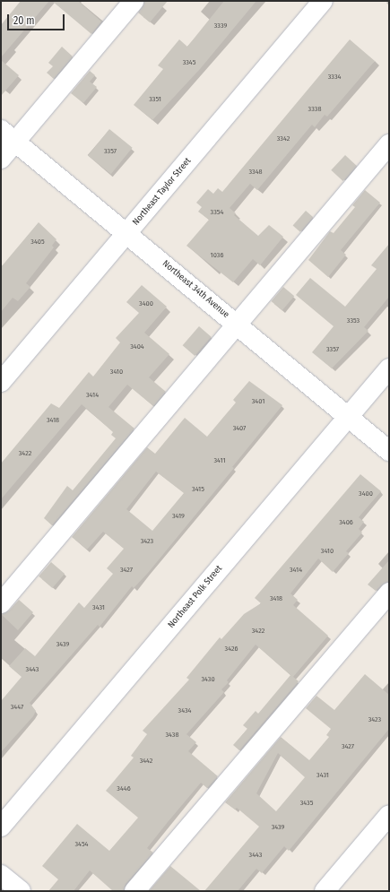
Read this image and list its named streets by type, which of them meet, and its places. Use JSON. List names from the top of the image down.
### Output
{
  "streets": {
    "street": ["Northeast Taylor Street", "Northeast 34th Avenue", "Northeast Polk Street"]
  },
  "crossings": [
    ["Northeast Taylor Street", "Northeast 34th Avenue"],
    ["Northeast 34th Avenue", "Northeast Polk Street"]
  ],
  "house_numbers": [
    "3339",
    "3345",
    "3334",
    "3351",
    "3338",
    "3342",
    "3357",
    "3348",
    "3354",
    "3405",
    "1036",
    "3400",
    "3353",
    "3404",
    "3357",
    "3410",
    "3414",
    "3401",
    "3418",
    "3407",
    "3422",
    "3411",
    "3415",
    "3400",
    "3419",
    "3406",
    "3423",
    "3410",
    "3427",
    "3414",
    "3418",
    "3431",
    "3422",
    "3439",
    "3426",
    "3443",
    "3430",
    "3447",
    "3434",
    "3423",
    "3438",
    "3427",
    "3442",
    "3431",
    "3446",
    "3435",
    "3439",
    "3454",
    "3443"
  ],
  "scale_bar": "20 m"
}
